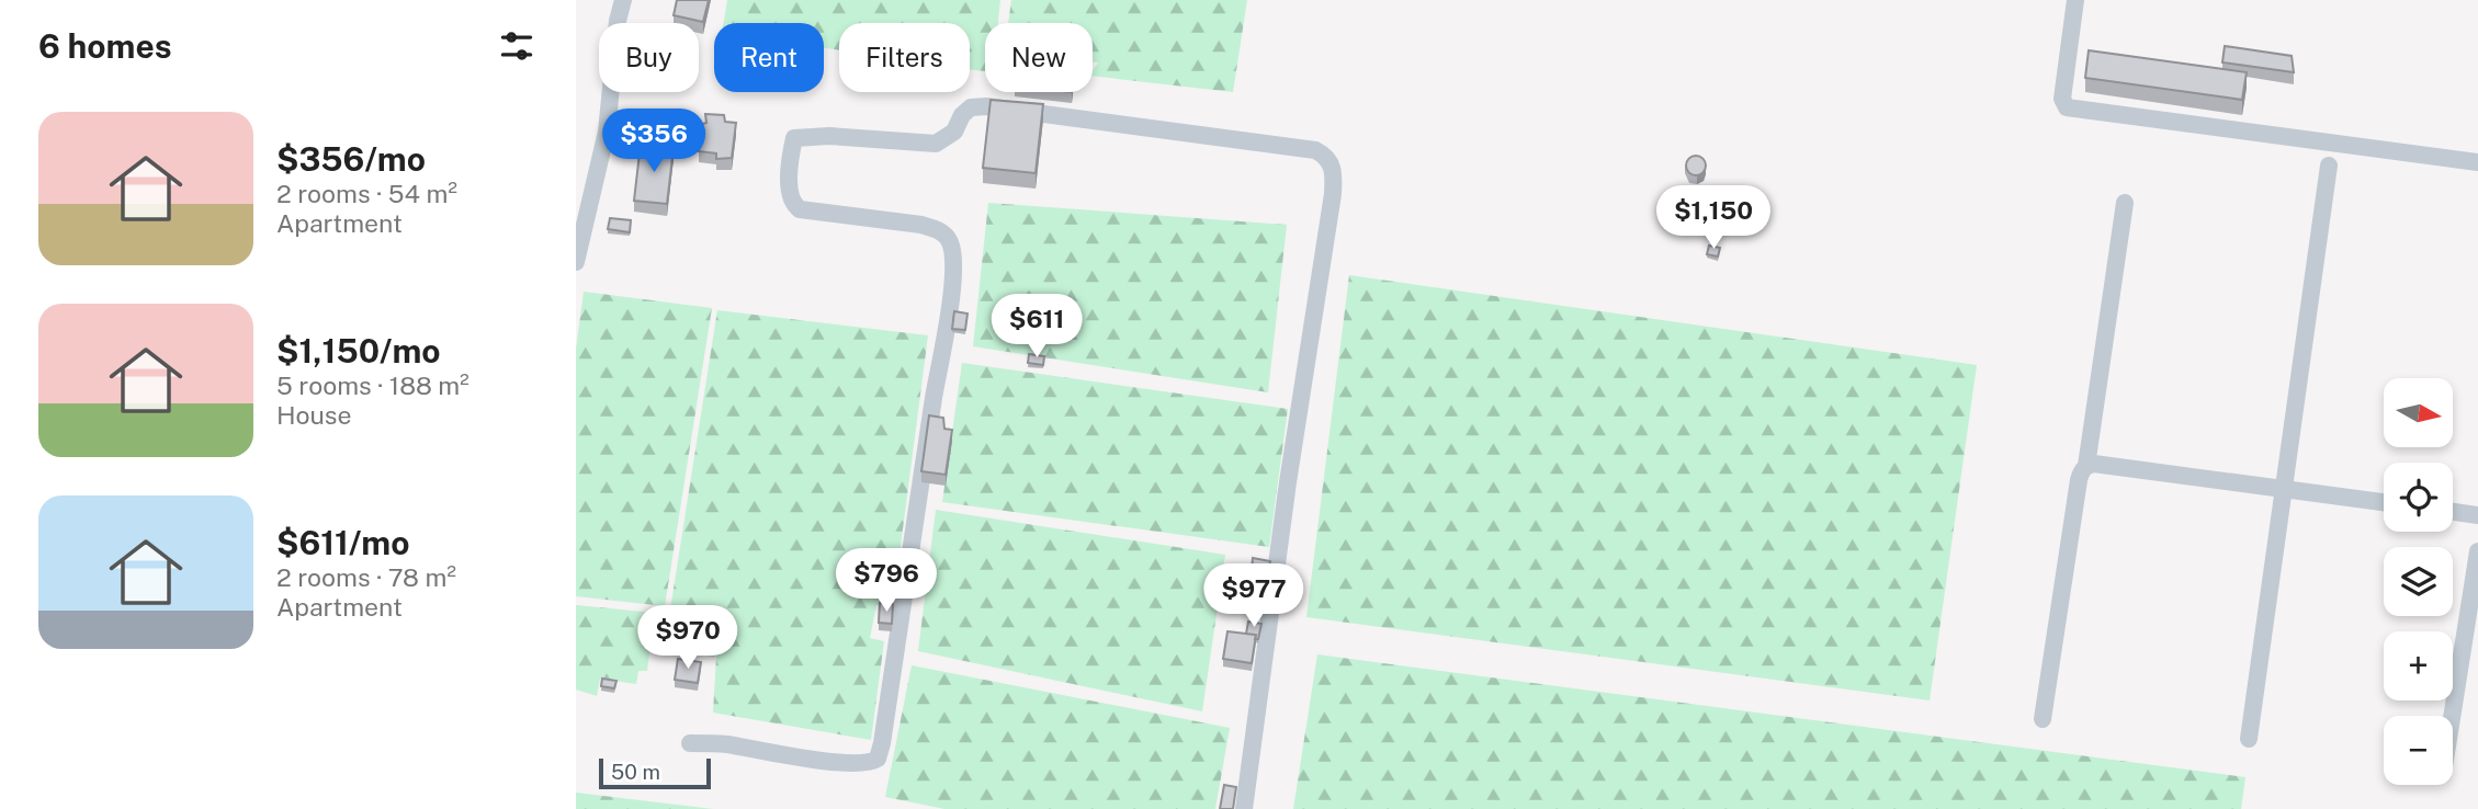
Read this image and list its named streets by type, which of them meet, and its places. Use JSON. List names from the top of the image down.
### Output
{
  "scale_bar": "50 m",
  "north": "right",
  "page": {
    "heading": "6 homes",
    "chip": [
      "Buy",
      "Rent",
      "Filters",
      "New"
    ],
    "list": [
      {
        "name": "$356/mo",
        "note": "2 rooms · 54 m² · Apartment"
      },
      {
        "name": "$1,150/mo",
        "note": "5 rooms · 188 m² · House"
      },
      {
        "name": "$611/mo",
        "note": "2 rooms · 78 m² · Apartment"
      }
    ],
    "price": [
      "$356",
      "$1,150",
      "$611",
      "$796",
      "$977",
      "$970"
    ],
    "map_buttons": ["+", "−"],
    "scale": "50 m"
  }
}
